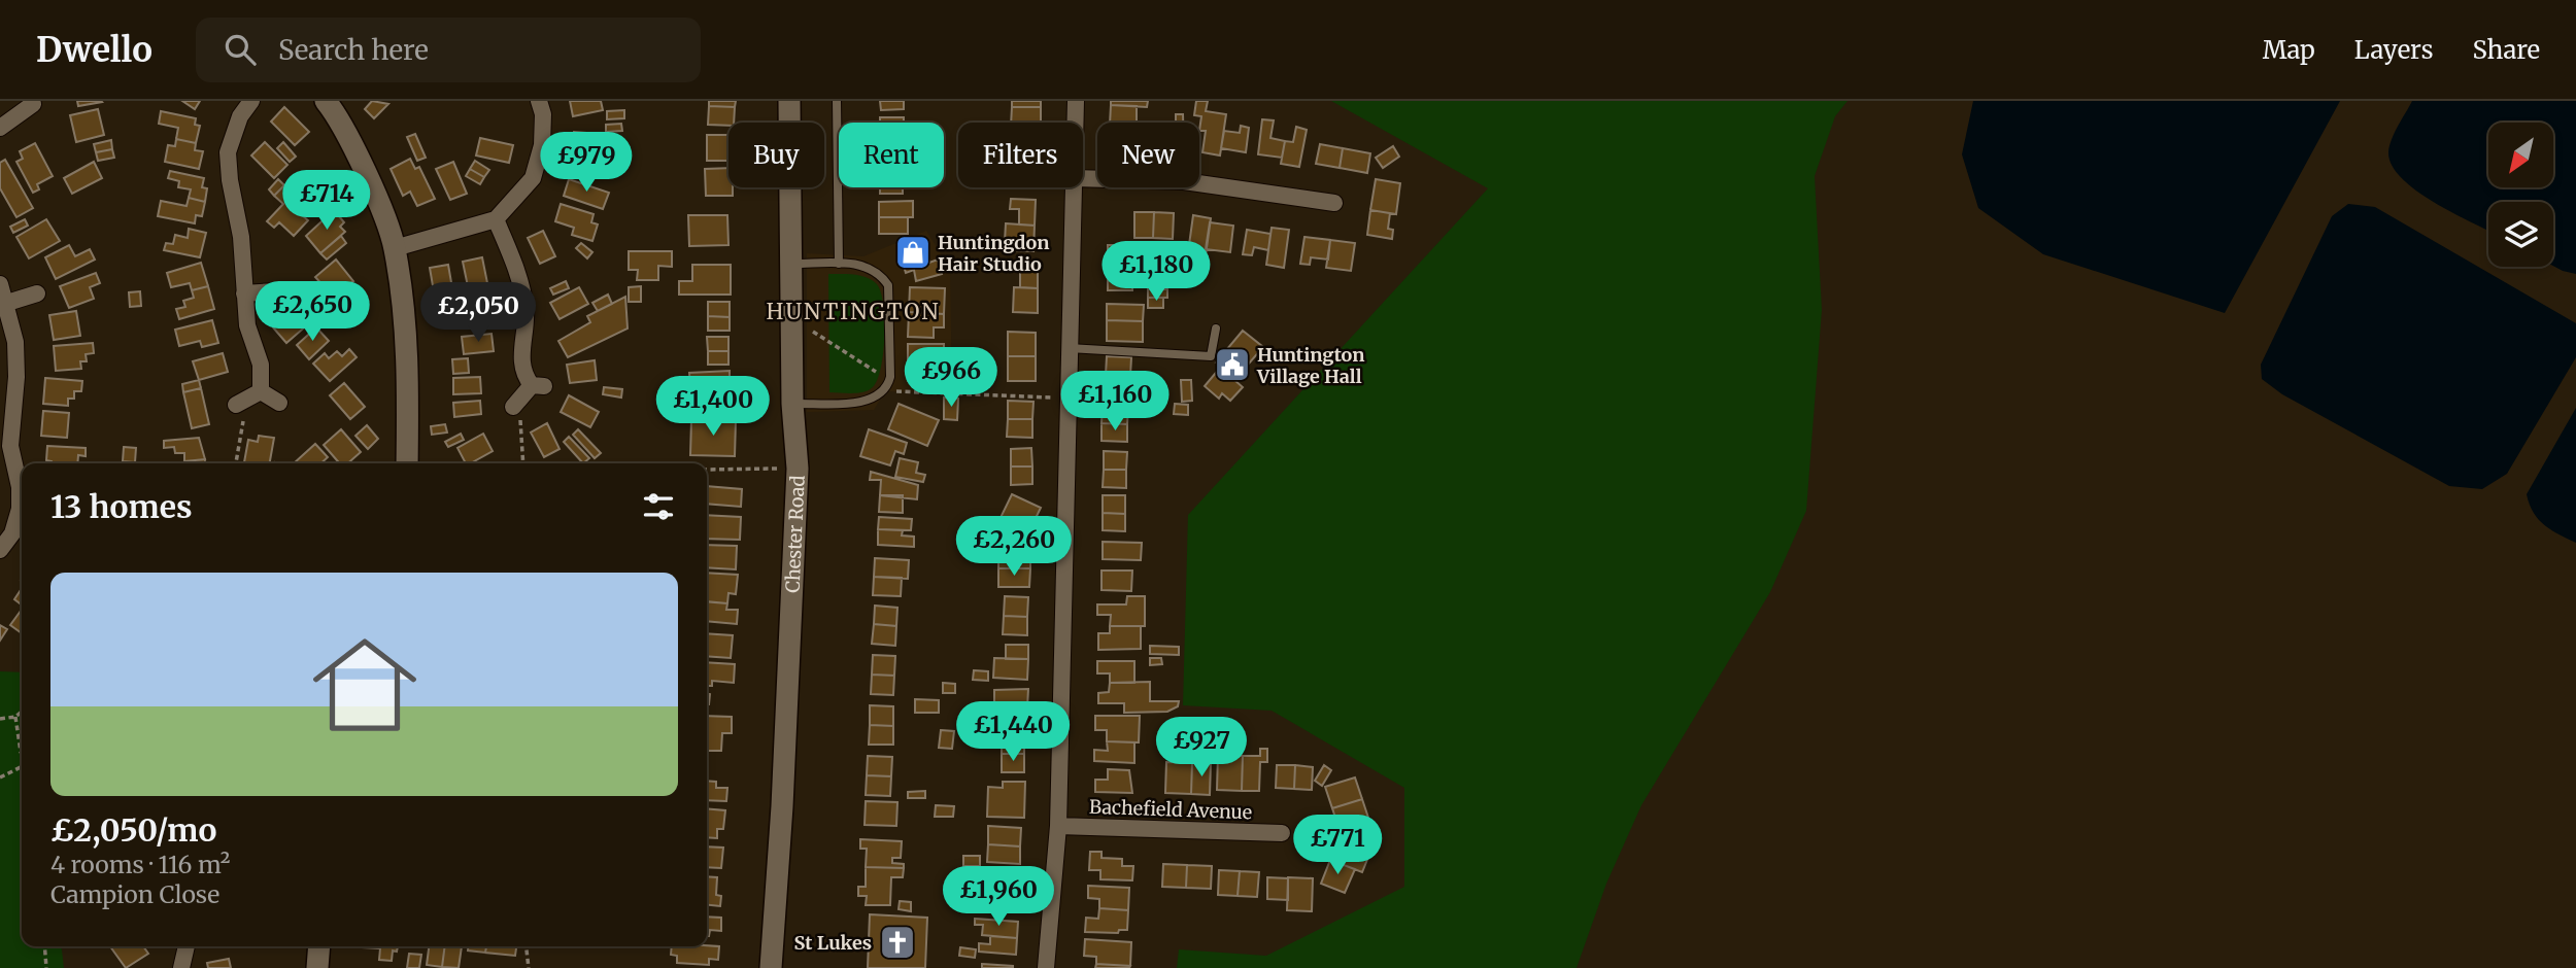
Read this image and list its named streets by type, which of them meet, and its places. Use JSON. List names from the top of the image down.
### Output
{
  "streets": {
    "main road": ["Chester Road"],
    "street": ["Bachefield Avenue"]
  },
  "districts": ["HUNTINGTON"],
  "places": {
    "shop": ["Huntingdon Hair Studio"],
    "public building": ["Huntington Village Hall"],
    "church": ["St Lukes"]
  },
  "north": "bottom left",
  "page": {
    "header": "Dwello",
    "search": "Search here",
    "nav": ["Map", "Layers", "Share"],
    "chip": [
      "Buy",
      "Rent",
      "Filters",
      "New"
    ],
    "price": [
      "£979",
      "£714",
      "£1,180",
      "£2,650",
      "£2,050",
      "£966",
      "£1,160",
      "£1,400",
      "£2,260",
      "£1,440",
      "£927",
      "£771",
      "£1,960"
    ],
    "heading": "13 homes",
    "list": [
      {
        "name": "£2,050/mo",
        "note": "4 rooms · 116 m² · Campion Close"
      }
    ]
  }
}
